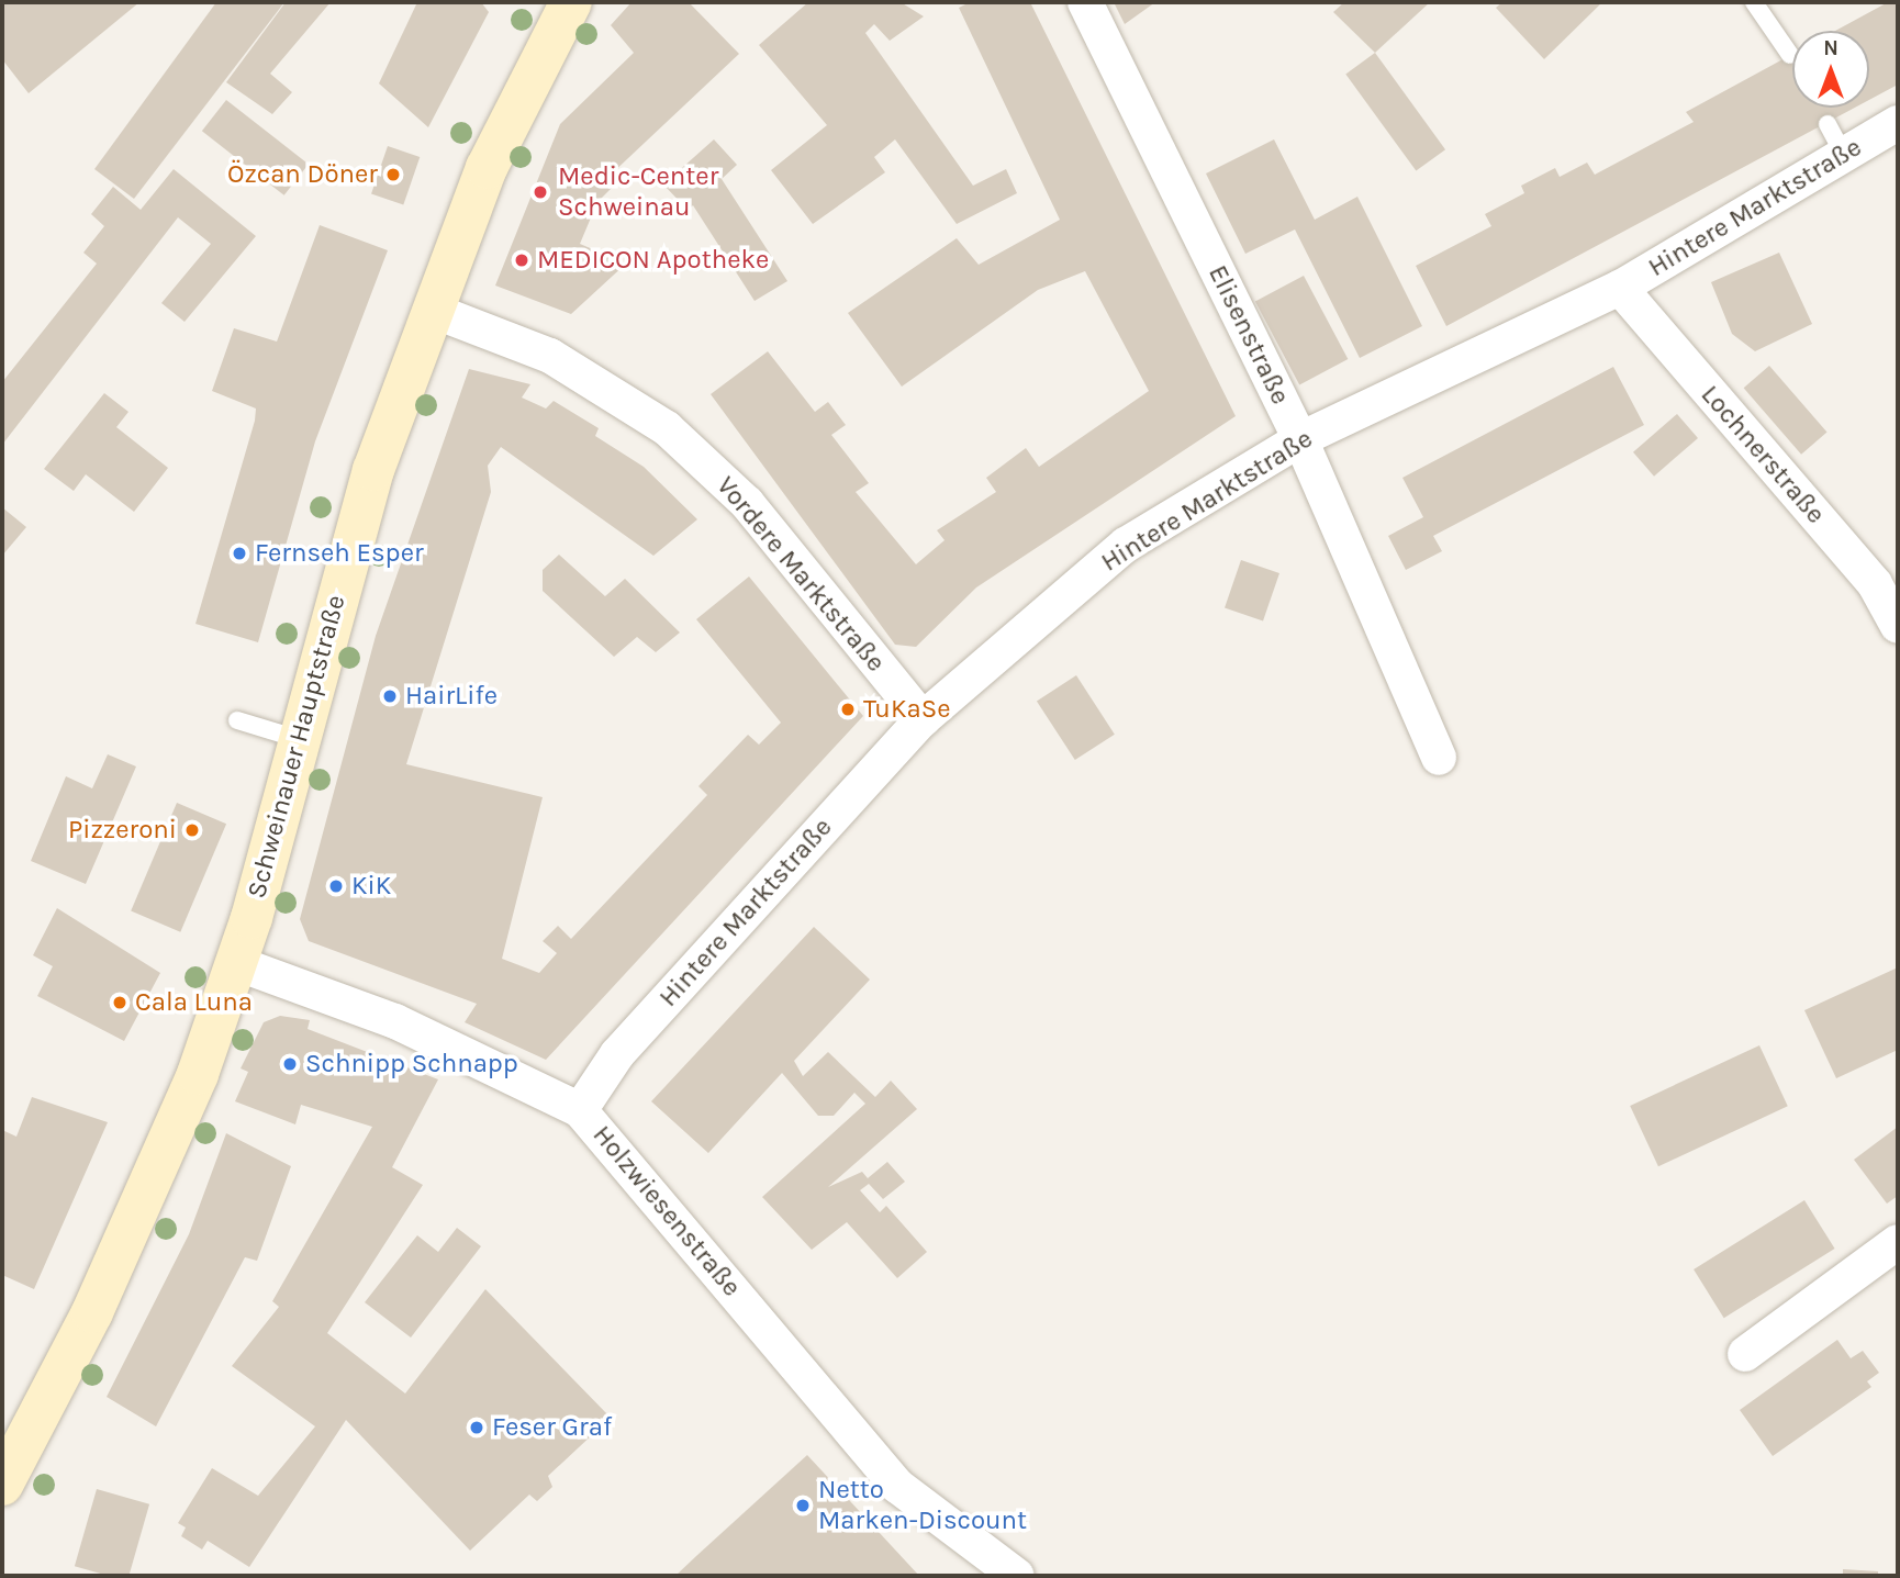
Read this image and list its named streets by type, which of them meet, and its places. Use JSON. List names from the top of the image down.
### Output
{
  "streets": {
    "main road": ["Schweinauer Hauptstraße"],
    "street": [
      "Hintere Marktstraße",
      "Elisenstraße",
      "Lochnerstraße",
      "Vordere Marktstraße",
      "Holzwiesenstraße"
    ]
  },
  "crossings": [
    ["Hintere Marktstraße", "Elisenstraße"],
    ["Hintere Marktstraße", "Lochnerstraße"],
    ["Hintere Marktstraße", "Vordere Marktstraße"],
    ["Hintere Marktstraße", "Holzwiesenstraße"],
    ["Vordere Marktstraße", "Schweinauer Hauptstraße"],
    ["Schweinauer Hauptstraße", "Holzwiesenstraße"]
  ],
  "places": [
    "Özcan Döner",
    "Medic-Center Schweinau",
    "MEDICON Apotheke",
    "Fernseh Esper",
    "HairLife",
    "TuKaSe",
    "Pizzeroni",
    "KiK",
    "Cala Luna",
    "Schnipp Schnapp",
    "Feser Graf",
    "Netto Marken-Discount"
  ],
  "north": "top"
}
